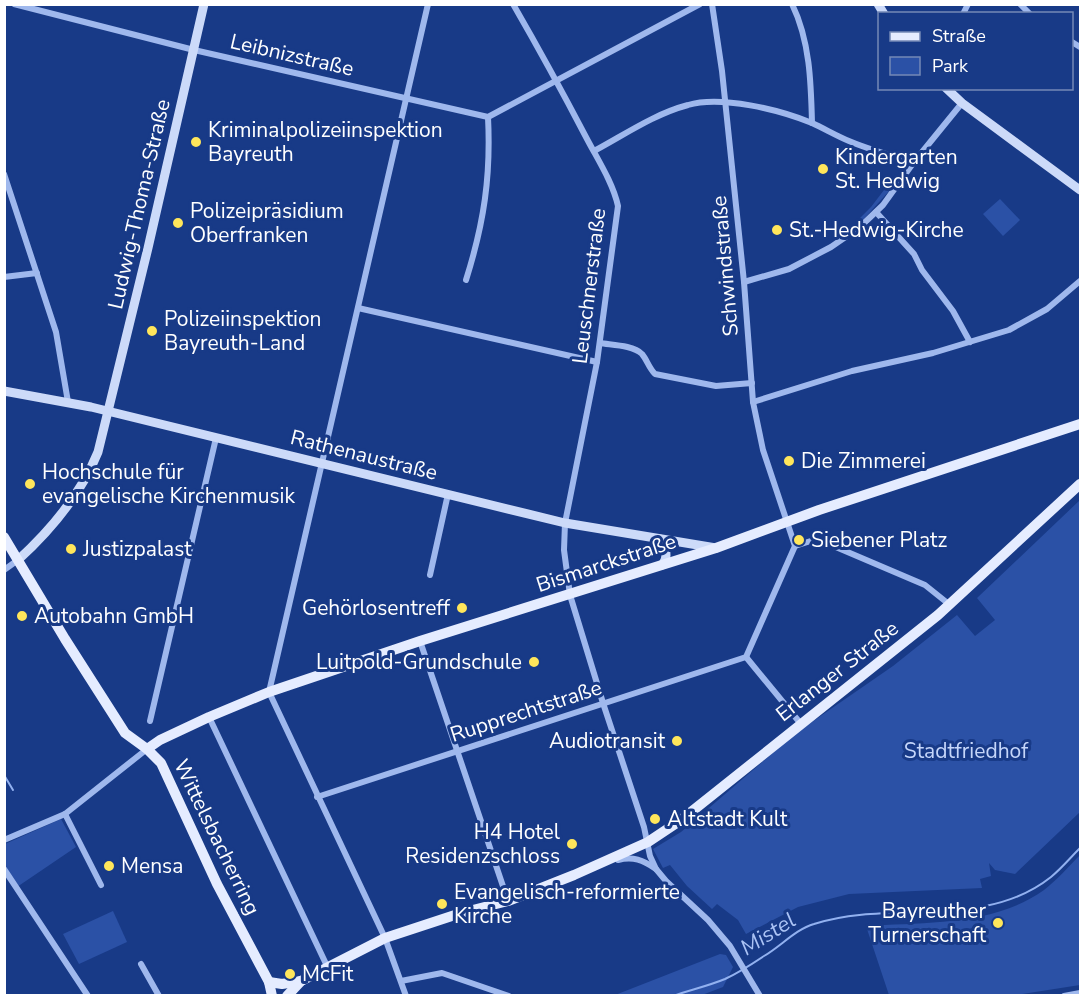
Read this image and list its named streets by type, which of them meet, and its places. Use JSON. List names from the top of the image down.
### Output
{
  "streets": {
    "main road": [
      "Ludwig-Thoma-Straße",
      "Rathenaustraße",
      "Bismarckstraße",
      "Erlanger Straße",
      "Wittelsbacherring"
    ],
    "street": [
      "Leibnizstraße",
      "Schwindstraße",
      "Leuschnerstraße",
      "Rupprechtstraße"
    ]
  },
  "crossings": [
    ["Leibnizstraße", "Ludwig-Thoma-Straße"],
    ["Ludwig-Thoma-Straße", "Rathenaustraße"],
    ["Ludwig-Thoma-Straße", "Wittelsbacherring"],
    ["Schwindstraße", "Bismarckstraße"],
    ["Leuschnerstraße", "Rathenaustraße"],
    ["Leuschnerstraße", "Bismarckstraße"],
    ["Leuschnerstraße", "Erlanger Straße"],
    ["Leuschnerstraße", "Rupprechtstraße"],
    ["Rathenaustraße", "Bismarckstraße"],
    ["Bismarckstraße", "Wittelsbacherring"]
  ],
  "water": ["Mistel"],
  "parks": ["Stadtfriedhof"],
  "places": [
    "Kriminalpolizeiinspektion Bayreuth",
    "Kindergarten St. Hedwig",
    "Polizeipräsidium Oberfranken",
    "St.-Hedwig-Kirche",
    "Polizeiinspektion Bayreuth-Land",
    "Die Zimmerei",
    "Hochschule für evangelische Kirchenmusik",
    "Siebener Platz",
    "Justizpalast",
    "Gehörlosentreff",
    "Autobahn GmbH",
    "Luitpold-Grundschule",
    "Audiotransit",
    "Altstadt Kult",
    "H4 Hotel Residenzschloss",
    "Mensa",
    "Evangelisch-reformierte Kirche",
    "Bayreuther Turnerschaft",
    "McFit"
  ],
  "legend": ["Straße", "Park"]
}
